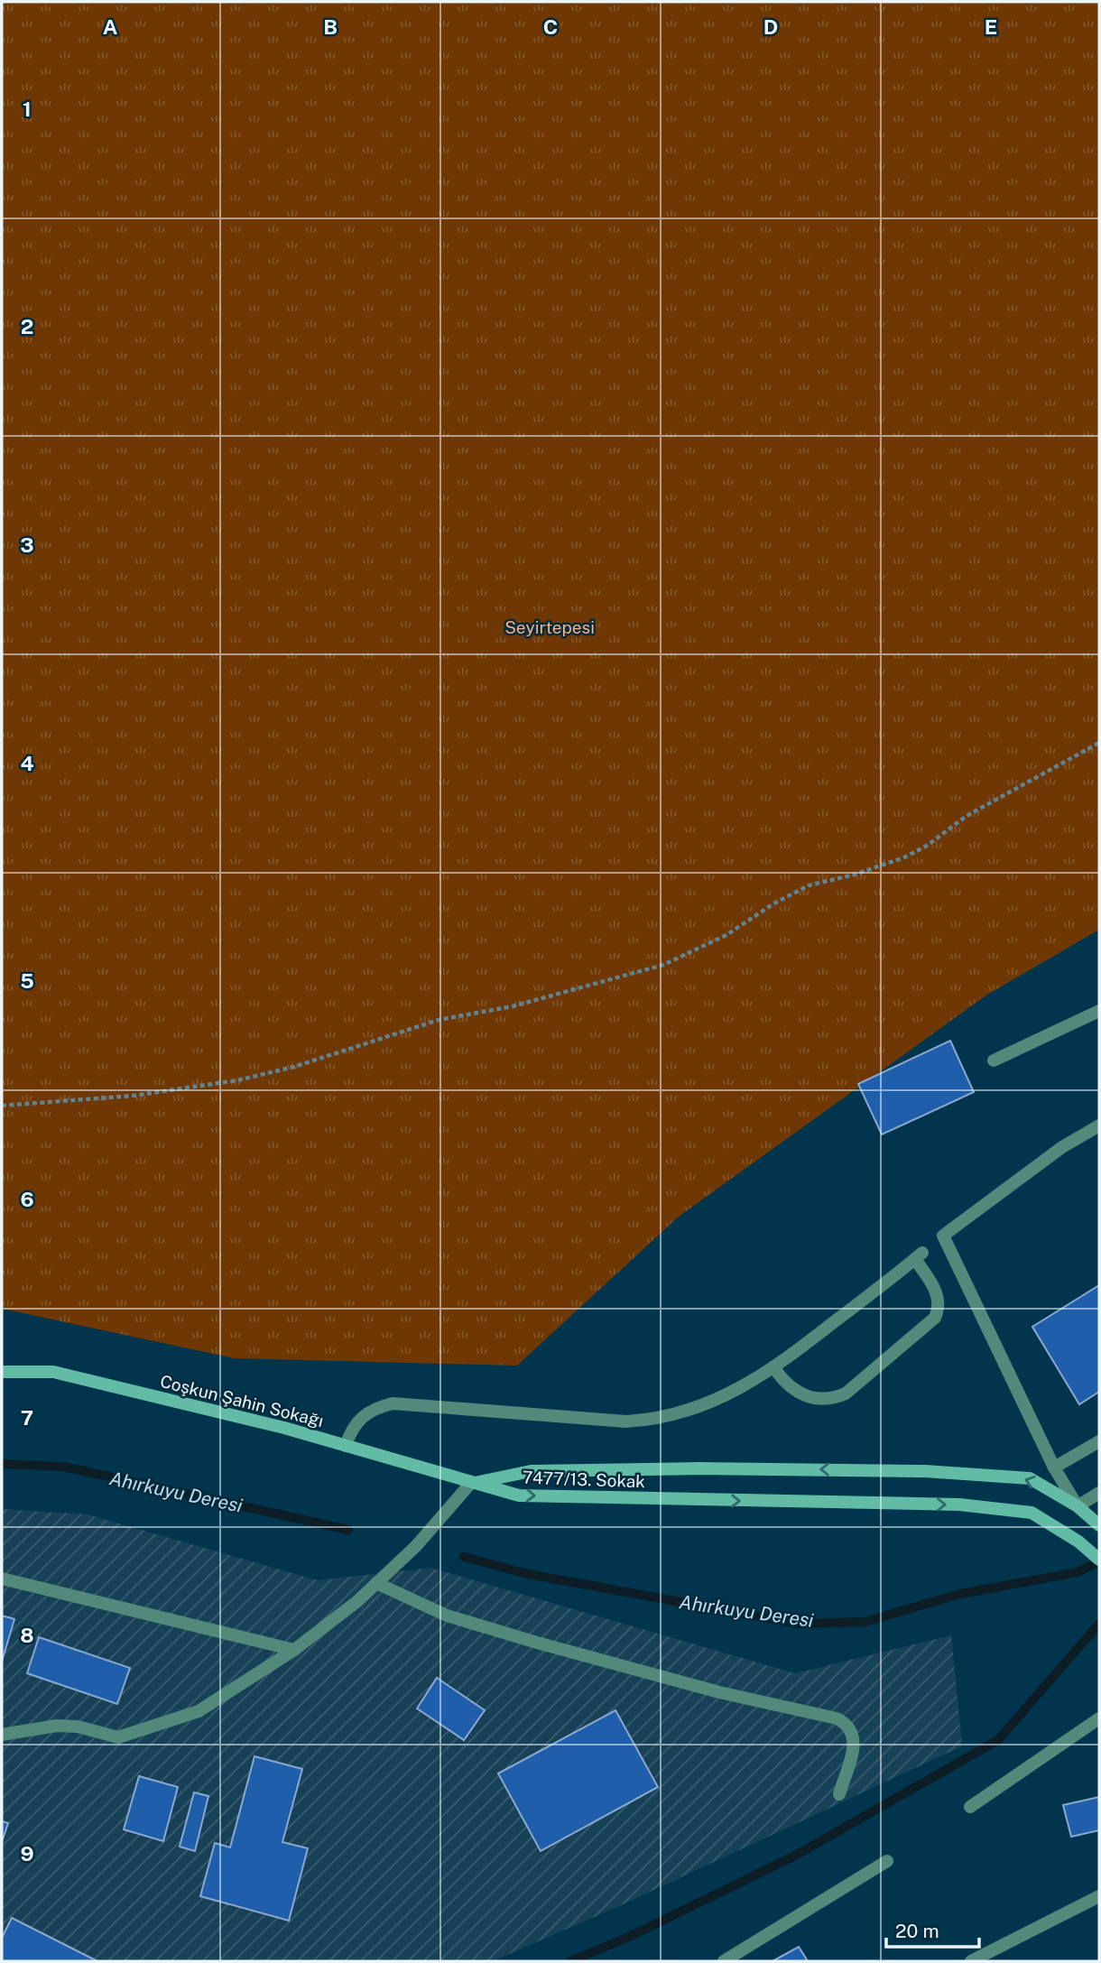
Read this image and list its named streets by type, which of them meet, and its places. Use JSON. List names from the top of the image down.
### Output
{
  "streets": {
    "street": ["Coşkun Şahin Sokağı", "7477/13. Sokak"]
  },
  "crossings": [
    ["Coşkun Şahin Sokağı", "7477/13. Sokak"]
  ],
  "water": ["Ahırkuyu Deresi"],
  "parks": ["Seyirtepesi"],
  "scale_bar": "20 m",
  "grid": {
    "columns": [
      "A",
      "B",
      "C",
      "D",
      "E"
    ],
    "rows": [
      "1",
      "2",
      "3",
      "4",
      "5",
      "6",
      "7",
      "8",
      "9"
    ]
  }
}
